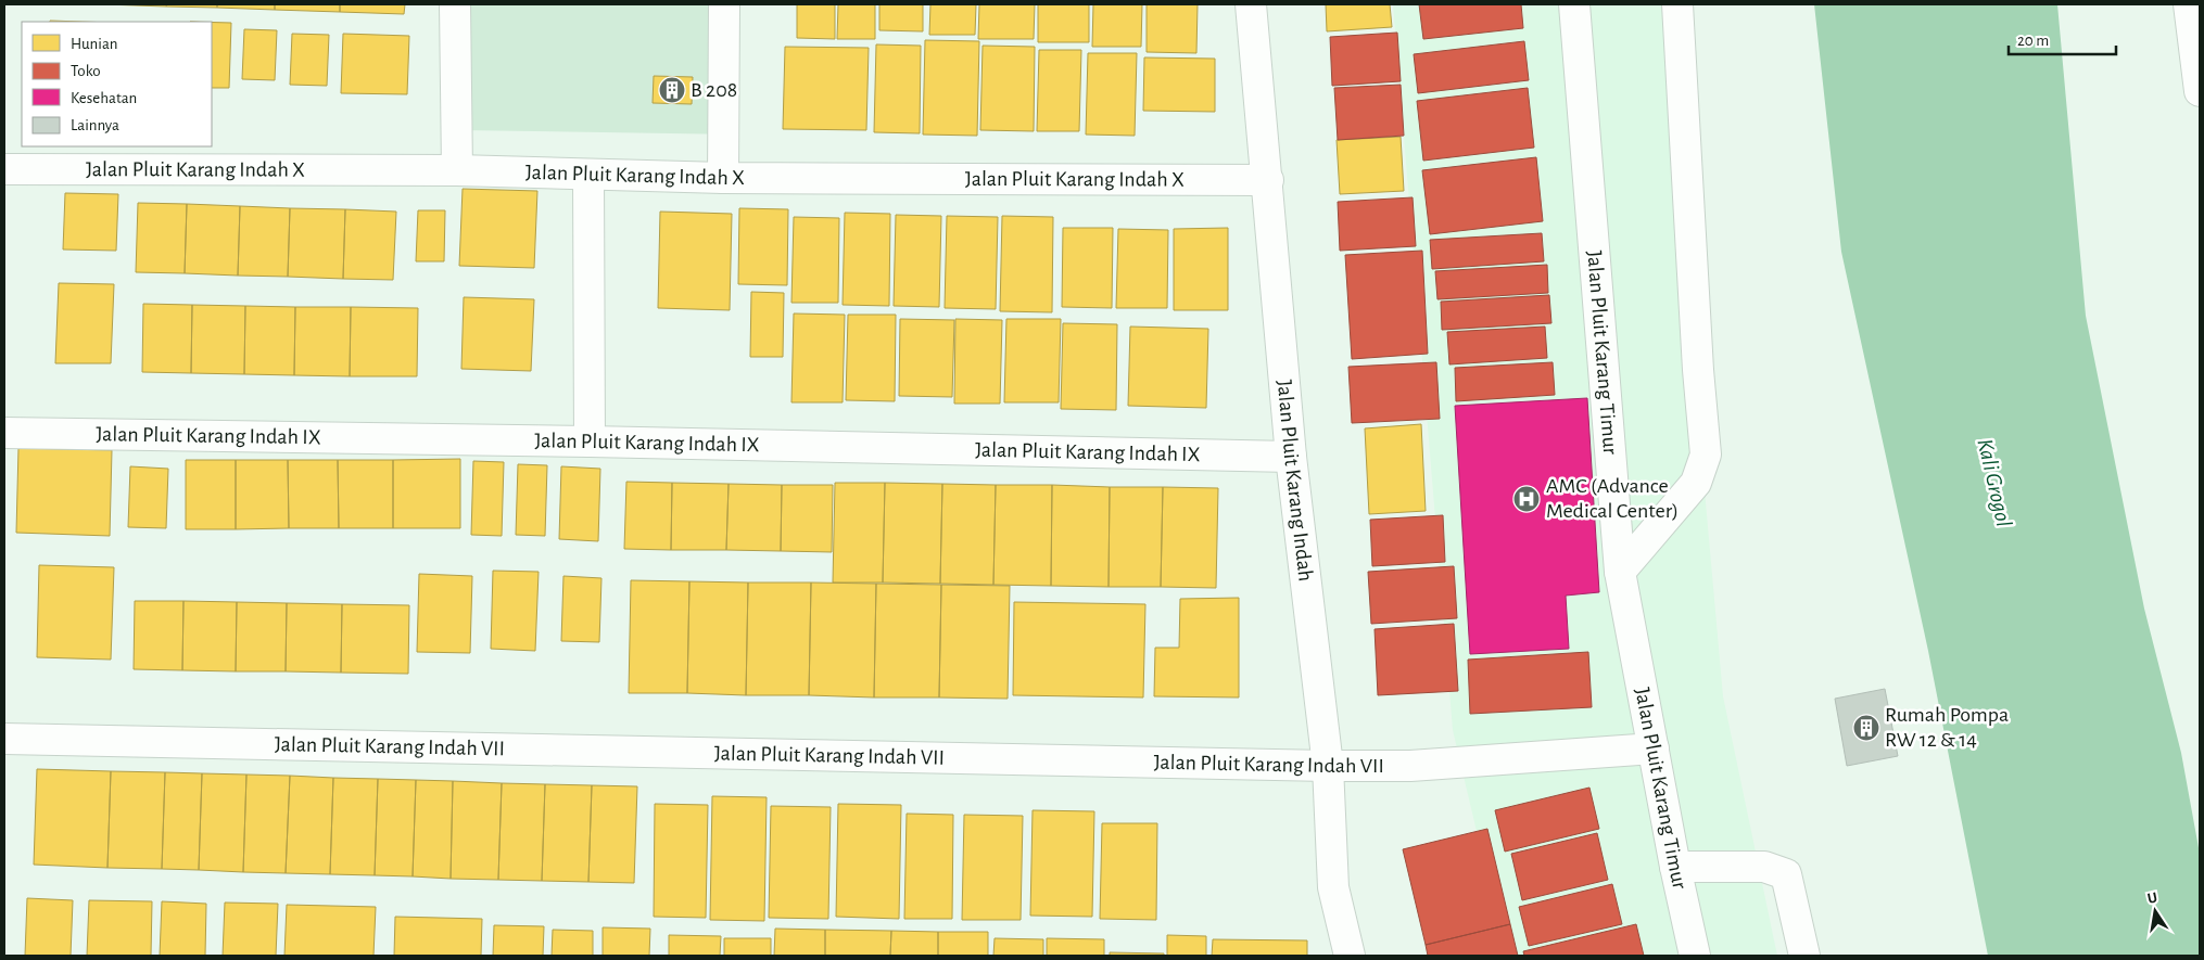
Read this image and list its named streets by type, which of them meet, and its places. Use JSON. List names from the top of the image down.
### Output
{
  "streets": {
    "street": [
      "Jalan Pluit Karang Indah X",
      "Jalan Pluit Karang Timur",
      "Jalan Pluit Karang Indah IX",
      "Jalan Pluit Karang Indah",
      "Jalan Pluit Karang Indah VII"
    ]
  },
  "crossings": [
    ["Jalan Pluit Karang Indah X", "Jalan Pluit Karang Indah"],
    ["Jalan Pluit Karang Timur", "Jalan Pluit Karang Indah VII"],
    ["Jalan Pluit Karang Indah IX", "Jalan Pluit Karang Indah"],
    ["Jalan Pluit Karang Indah", "Jalan Pluit Karang Indah VII"]
  ],
  "water": ["Kali Grogol"],
  "places": {
    "building": ["B 208", "Rumah Pompa RW 12 & 14"],
    "hospital": ["AMC (Advance Medical Center)"]
  },
  "legend": [
    "Hunian",
    "Toko",
    "Kesehatan",
    "Lainnya"
  ],
  "scale_bar": "20 m",
  "north": "top"
}
